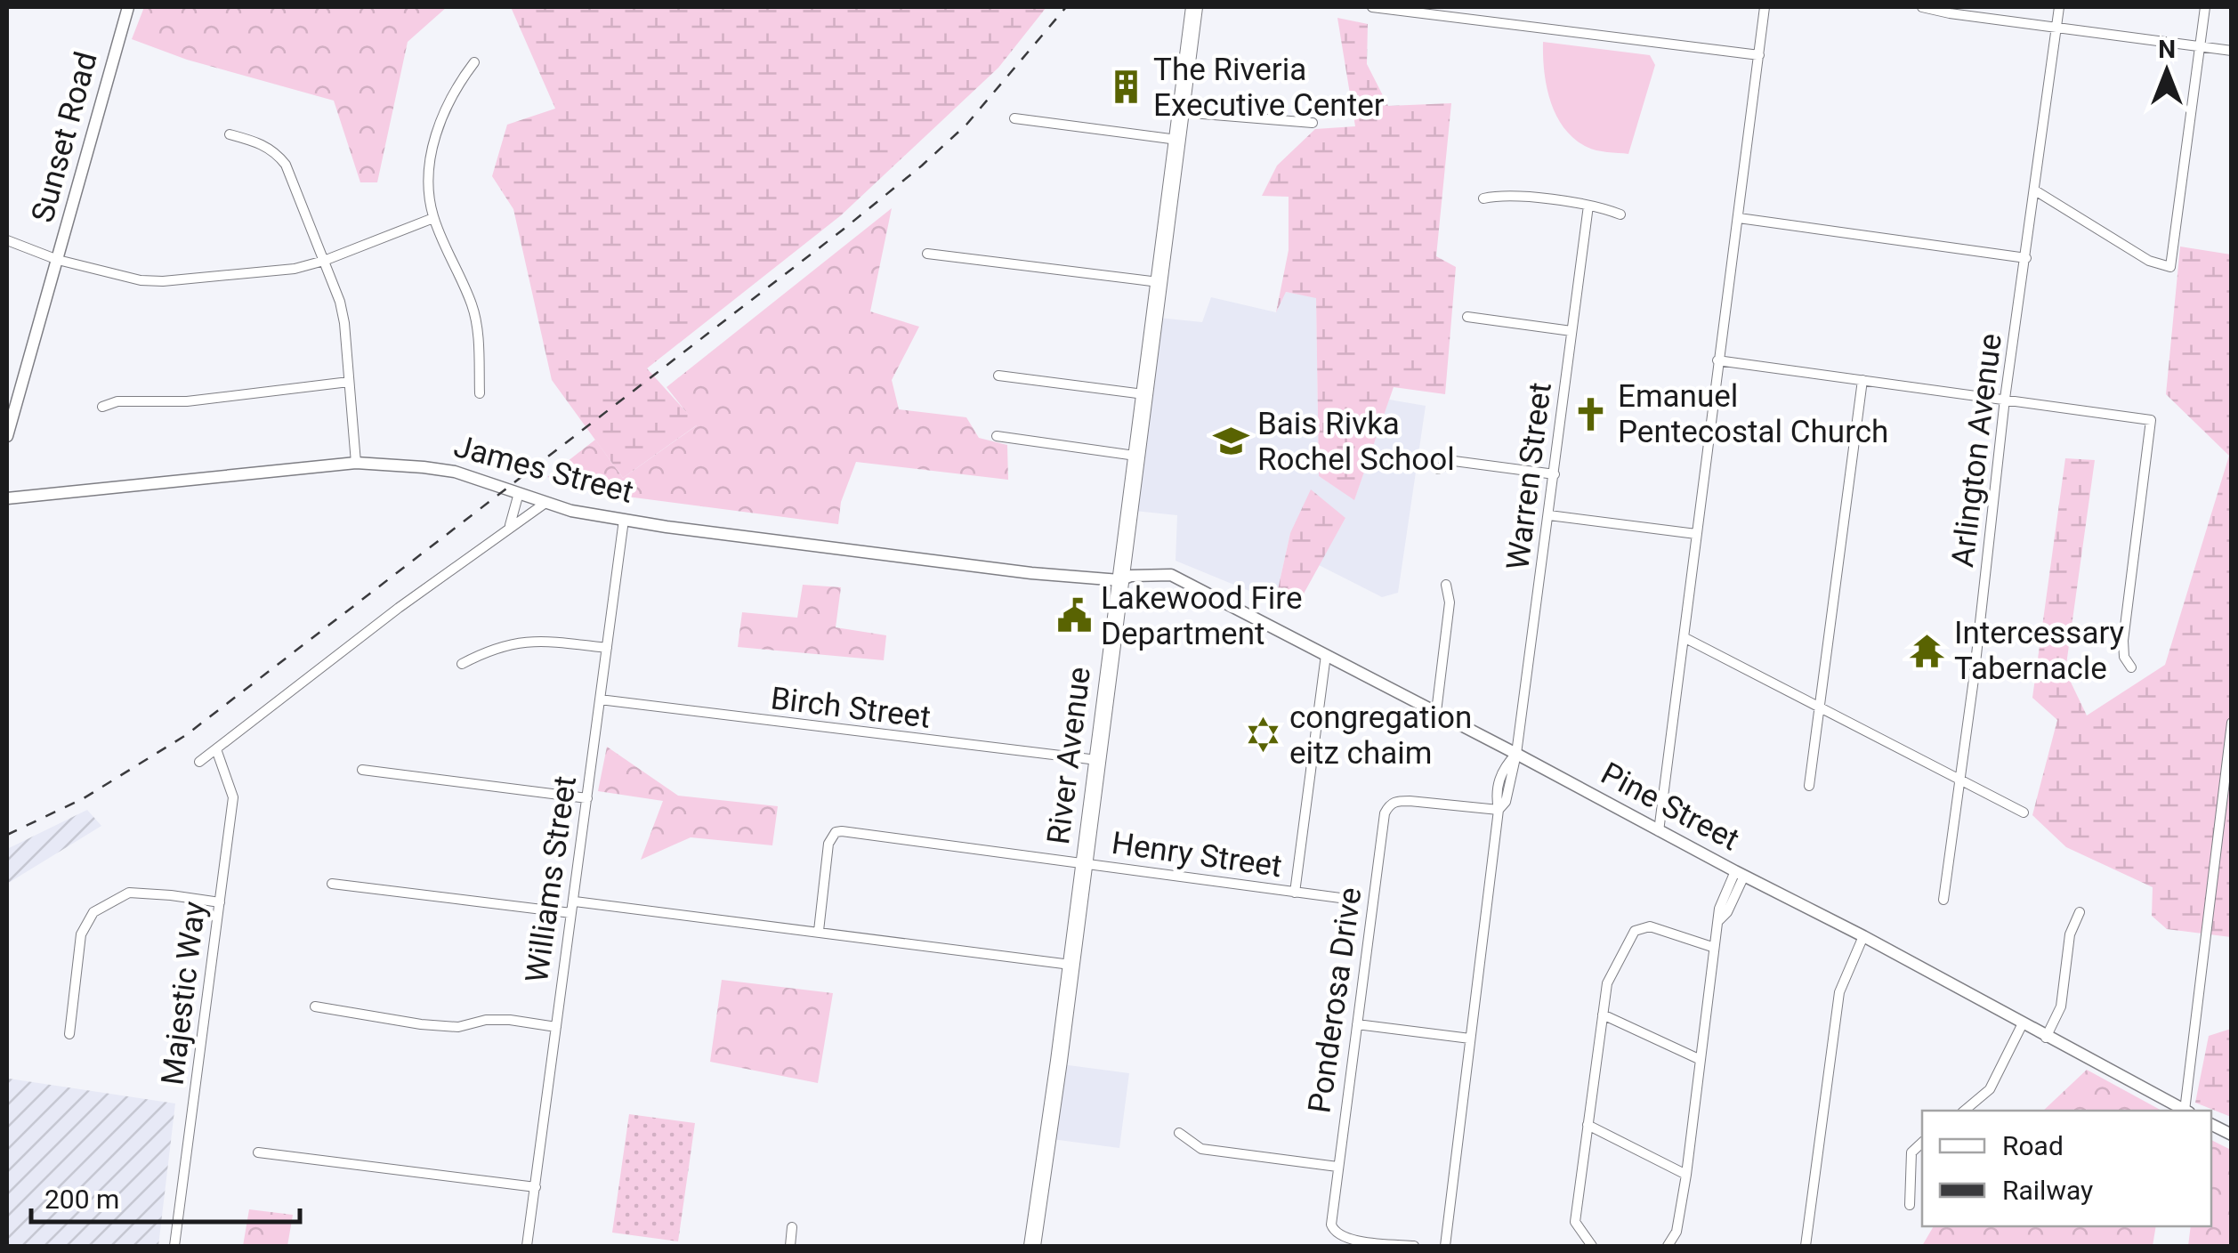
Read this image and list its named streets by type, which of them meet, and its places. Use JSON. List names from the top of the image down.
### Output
{
  "streets": {
    "highway": ["River Avenue"],
    "street": [
      "Sunset Road",
      "Arlington Avenue",
      "James Street",
      "Warren Street",
      "Birch Street",
      "Pine Street",
      "Henry Street",
      "Williams Street",
      "Majestic Way",
      "Ponderosa Drive"
    ]
  },
  "crossings": [
    ["James Street", "River Avenue"],
    ["James Street", "Pine Street"],
    ["James Street", "Williams Street"],
    ["Warren Street", "Pine Street"],
    ["Birch Street", "River Avenue"],
    ["Birch Street", "Williams Street"],
    ["River Avenue", "Pine Street"],
    ["River Avenue", "Henry Street"]
  ],
  "places": {
    "building": ["The Riveria Executive Center"],
    "church": ["Emanuel Pentecostal Church"],
    "school or university": ["Bais Rivka Rochel School"],
    "public building": ["Lakewood Fire Department"],
    "temple": ["Intercessary Tabernacle"],
    "synagogue": ["congregation eitz chaim"]
  },
  "legend": ["Road", "Railway"],
  "scale_bar": "200 m",
  "north": "top"
}
